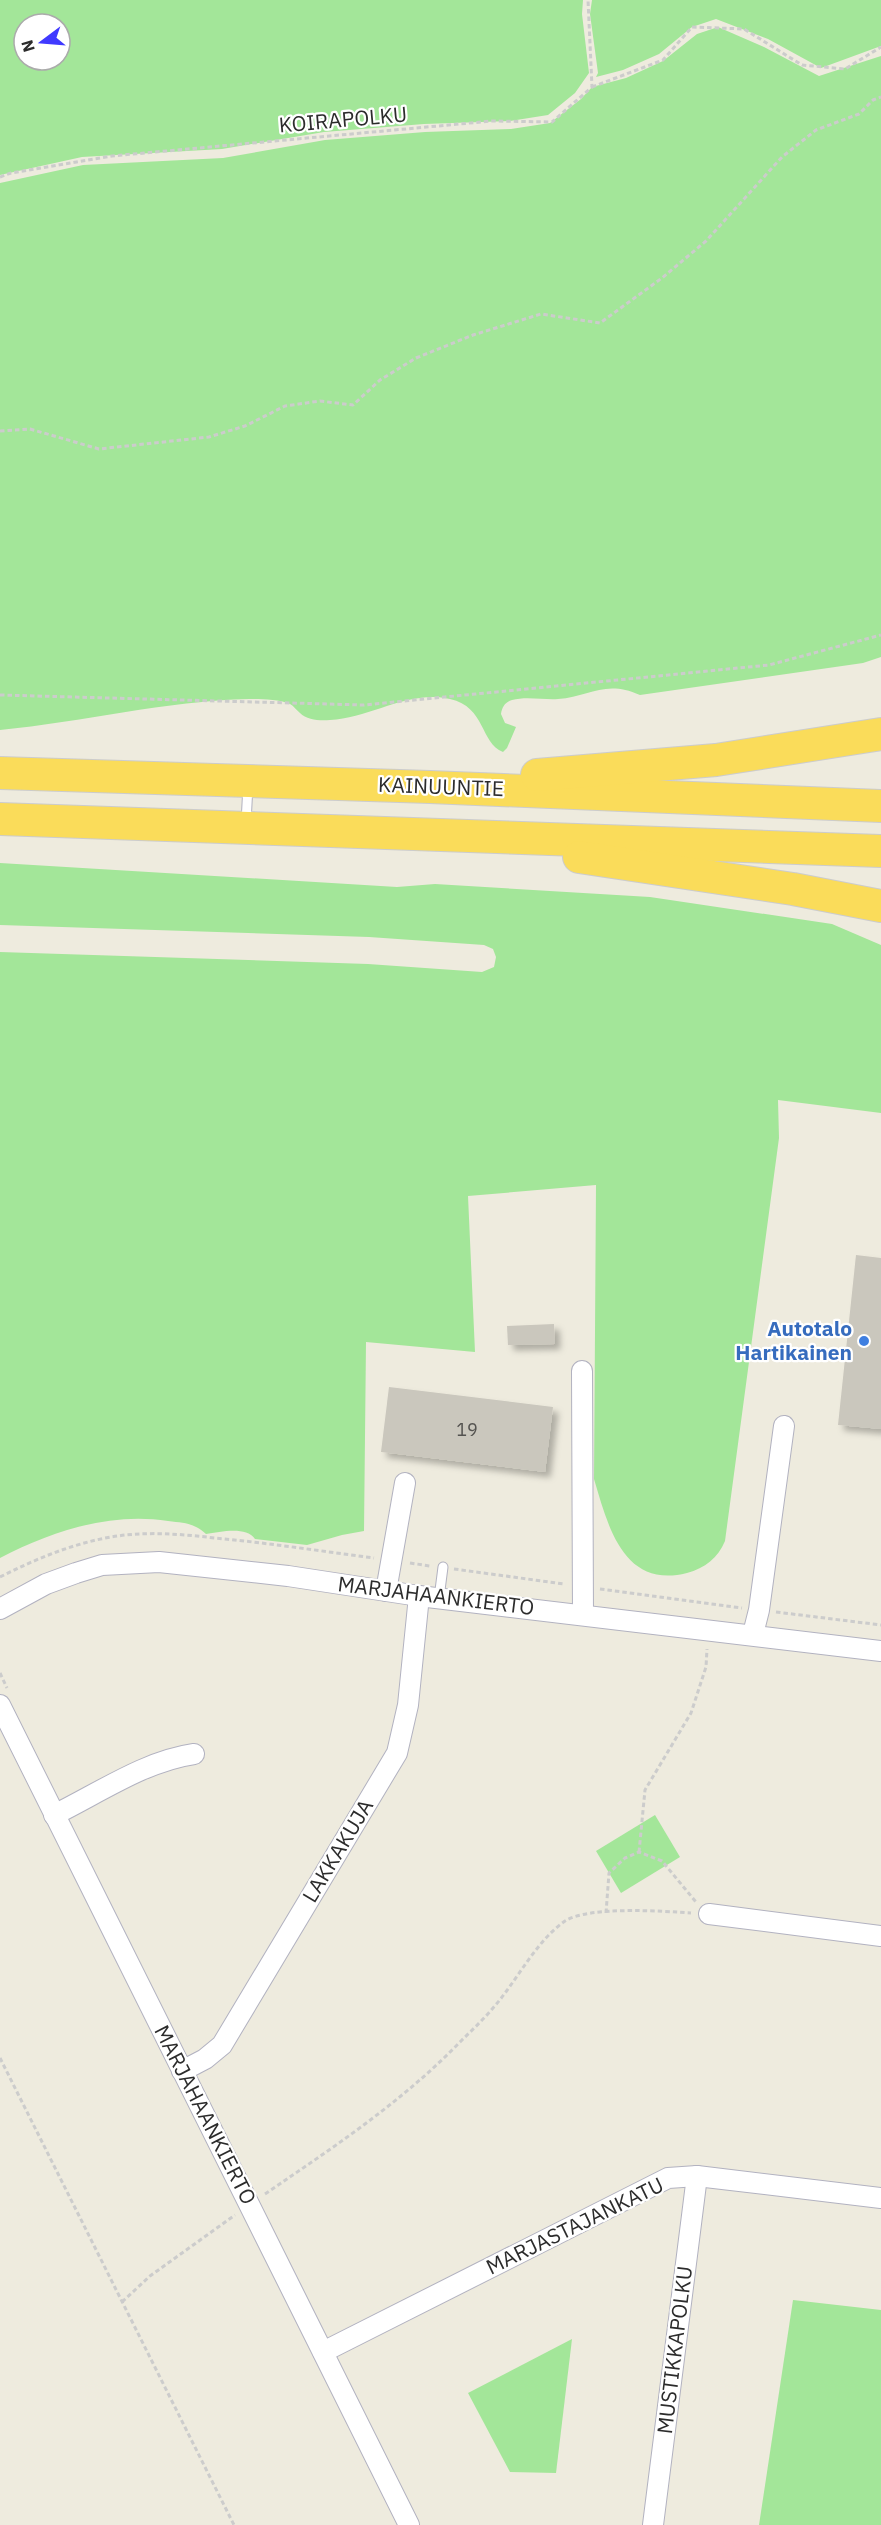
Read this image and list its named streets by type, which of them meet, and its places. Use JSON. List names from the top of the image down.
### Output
{
  "streets": {
    "highway": ["KAINUUNTIE"],
    "street": [
      "MARJAHAANKIERTO",
      "LAKKAKUJA",
      "MARJASTAJANKATU",
      "MUSTIKKAPOLKU"
    ],
    "path": ["KOIRAPOLKU"]
  },
  "crossings": [
    ["MARJAHAANKIERTO", "LAKKAKUJA"],
    ["MARJAHAANKIERTO", "MARJASTAJANKATU"],
    ["MARJASTAJANKATU", "MUSTIKKAPOLKU"]
  ],
  "places": ["Autotalo Hartikainen"],
  "house_numbers": ["19"],
  "north": "left"
}
